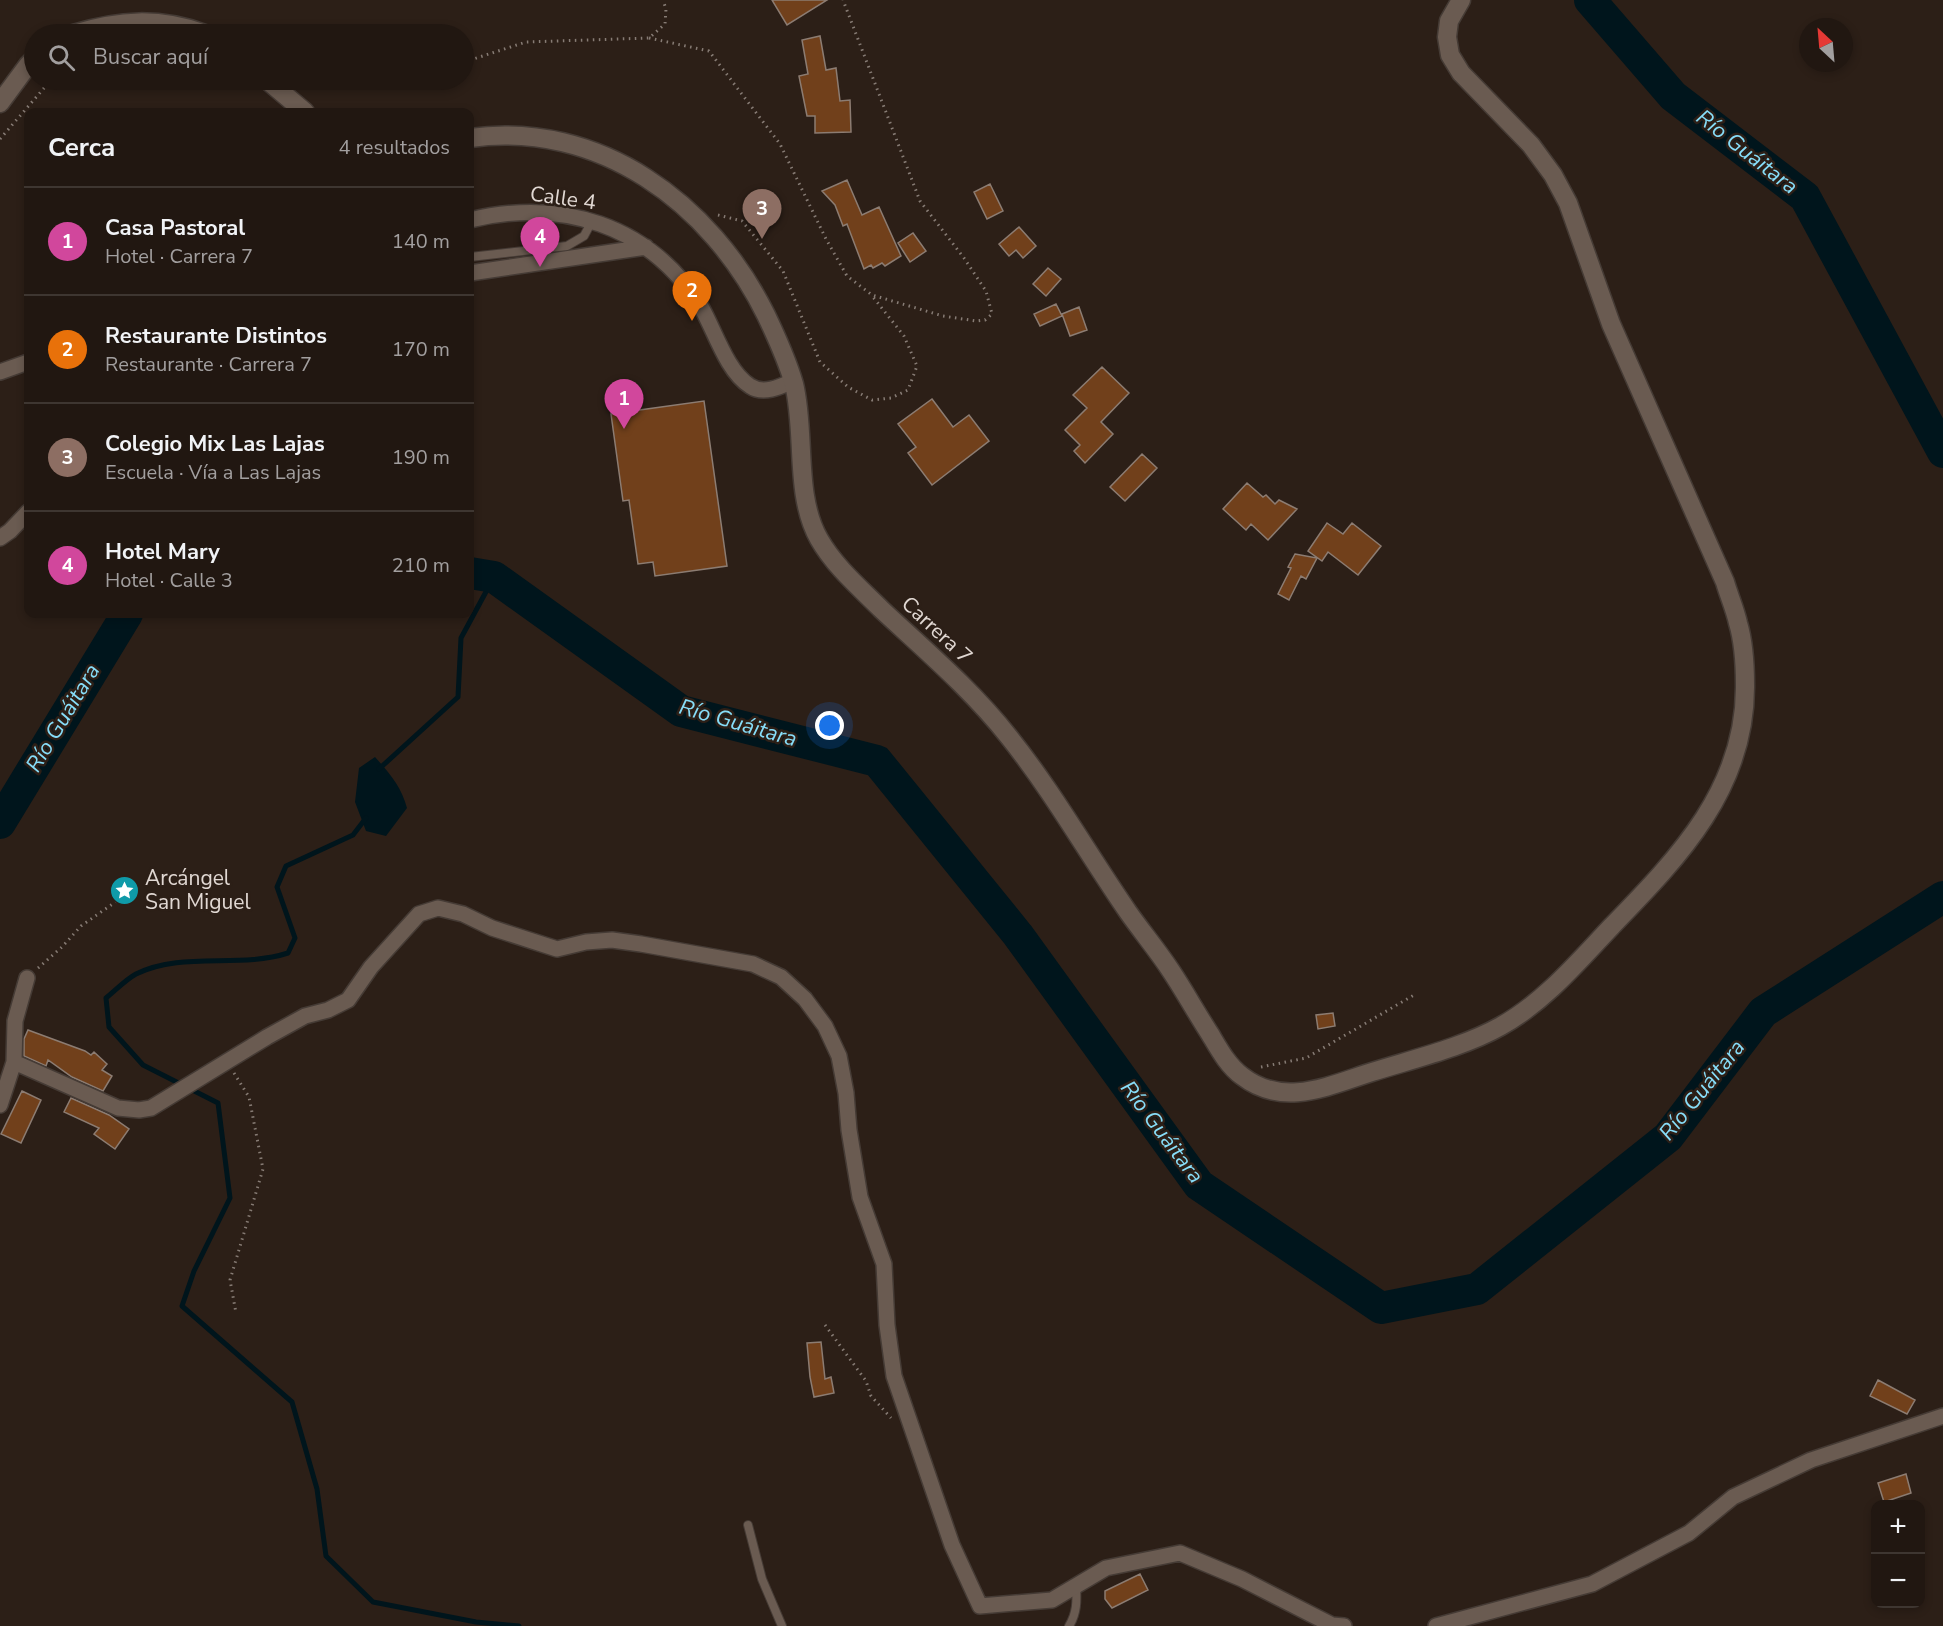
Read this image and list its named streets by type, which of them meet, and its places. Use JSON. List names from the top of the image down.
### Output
{
  "streets": {
    "street": ["Calle 4", "Carrera 7"]
  },
  "water": ["Río Guáitara"],
  "places": {
    "place": ["Arcángel San Miguel"]
  },
  "north": "top left",
  "page": {
    "search": "Buscar aquí",
    "heading": ["Cerca", "4 resultados"],
    "list": [
      {
        "mark": "1",
        "name": "Casa Pastoral",
        "note": "Hotel · Carrera 7",
        "value": "140 m"
      },
      {
        "mark": "2",
        "name": "Restaurante Distintos",
        "note": "Restaurante · Carrera 7",
        "value": "170 m"
      },
      {
        "mark": "3",
        "name": "Colegio Mix Las Lajas",
        "note": "Escuela · Vía a Las Lajas",
        "value": "190 m"
      },
      {
        "mark": "4",
        "name": "Hotel Mary",
        "note": "Hotel · Calle 3",
        "value": "210 m"
      }
    ],
    "pins": [
      "3",
      "4",
      "2",
      "1"
    ],
    "map_buttons": ["+", "−"]
  }
}
